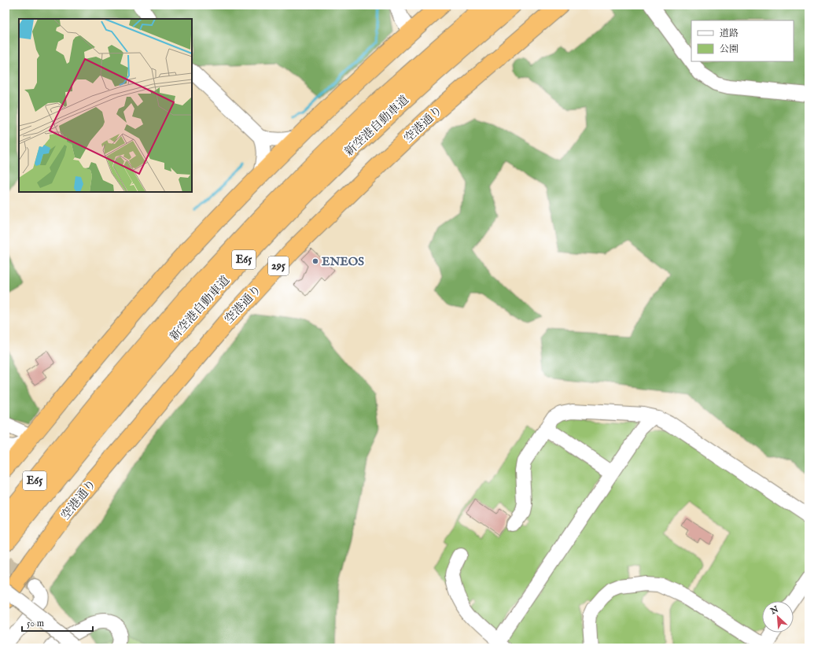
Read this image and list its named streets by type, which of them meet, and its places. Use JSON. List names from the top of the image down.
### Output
{
  "streets": {
    "highway": [
      "空港通り",
      "新空港自動車道",
      "E65",
      "295"
    ]
  },
  "places": ["ENEOS"],
  "legend": ["道路", "公園"],
  "scale_bar": "50 m",
  "north": "top left"
}
